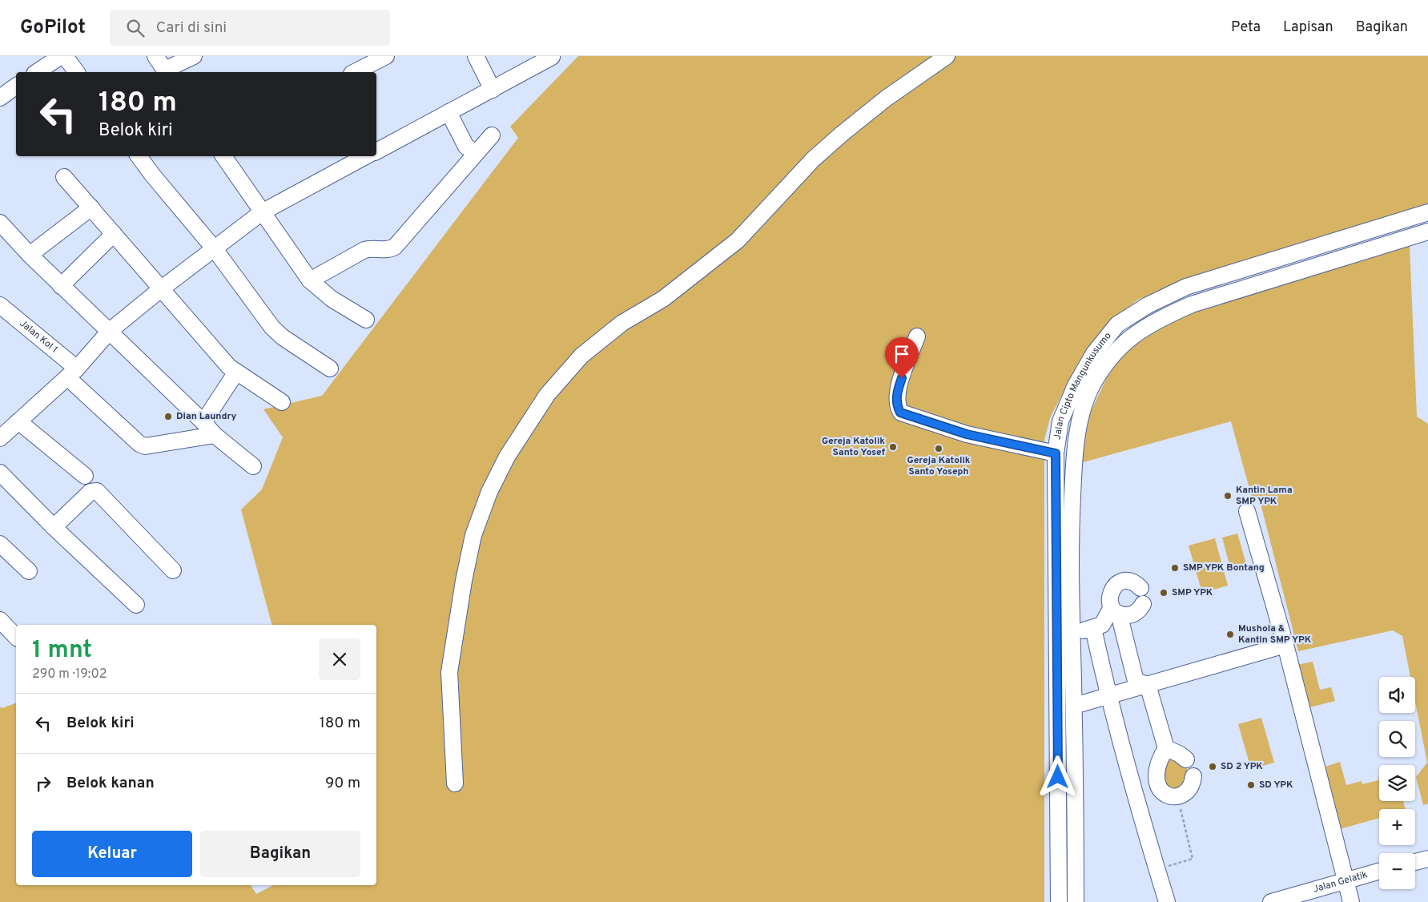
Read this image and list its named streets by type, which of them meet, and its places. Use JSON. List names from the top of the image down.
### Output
{
  "streets": {
    "street": ["Jalan Kol 1", "Jalan Cipto Mangunkusumo", "Jalan Gelatik"]
  },
  "places": [
    "Dian Laundry",
    "Gereja Katolik Santo Yosef",
    "Gereja Katolik Santo Yoseph",
    "Kantin Lama SMP YPK",
    "SMP YPK Bontang",
    "SMP YPK",
    "Mushola & Kantin SMP YPK",
    "SD 2 YPK",
    "SD YPK"
  ],
  "page": {
    "header": "GoPilot",
    "search": "Cari di sini",
    "nav": ["Peta", "Lapisan", "Bagikan"],
    "turn": ["180 m", "Belok kiri"],
    "heading": ["1 mnt", "290 m · 19:02"],
    "map_buttons": ["+", "−"],
    "list": [
      {
        "name": "Belok kiri",
        "value": "180 m"
      },
      {
        "name": "Belok kanan",
        "value": "90 m"
      }
    ],
    "buttons": ["Keluar", "Bagikan"]
  }
}
